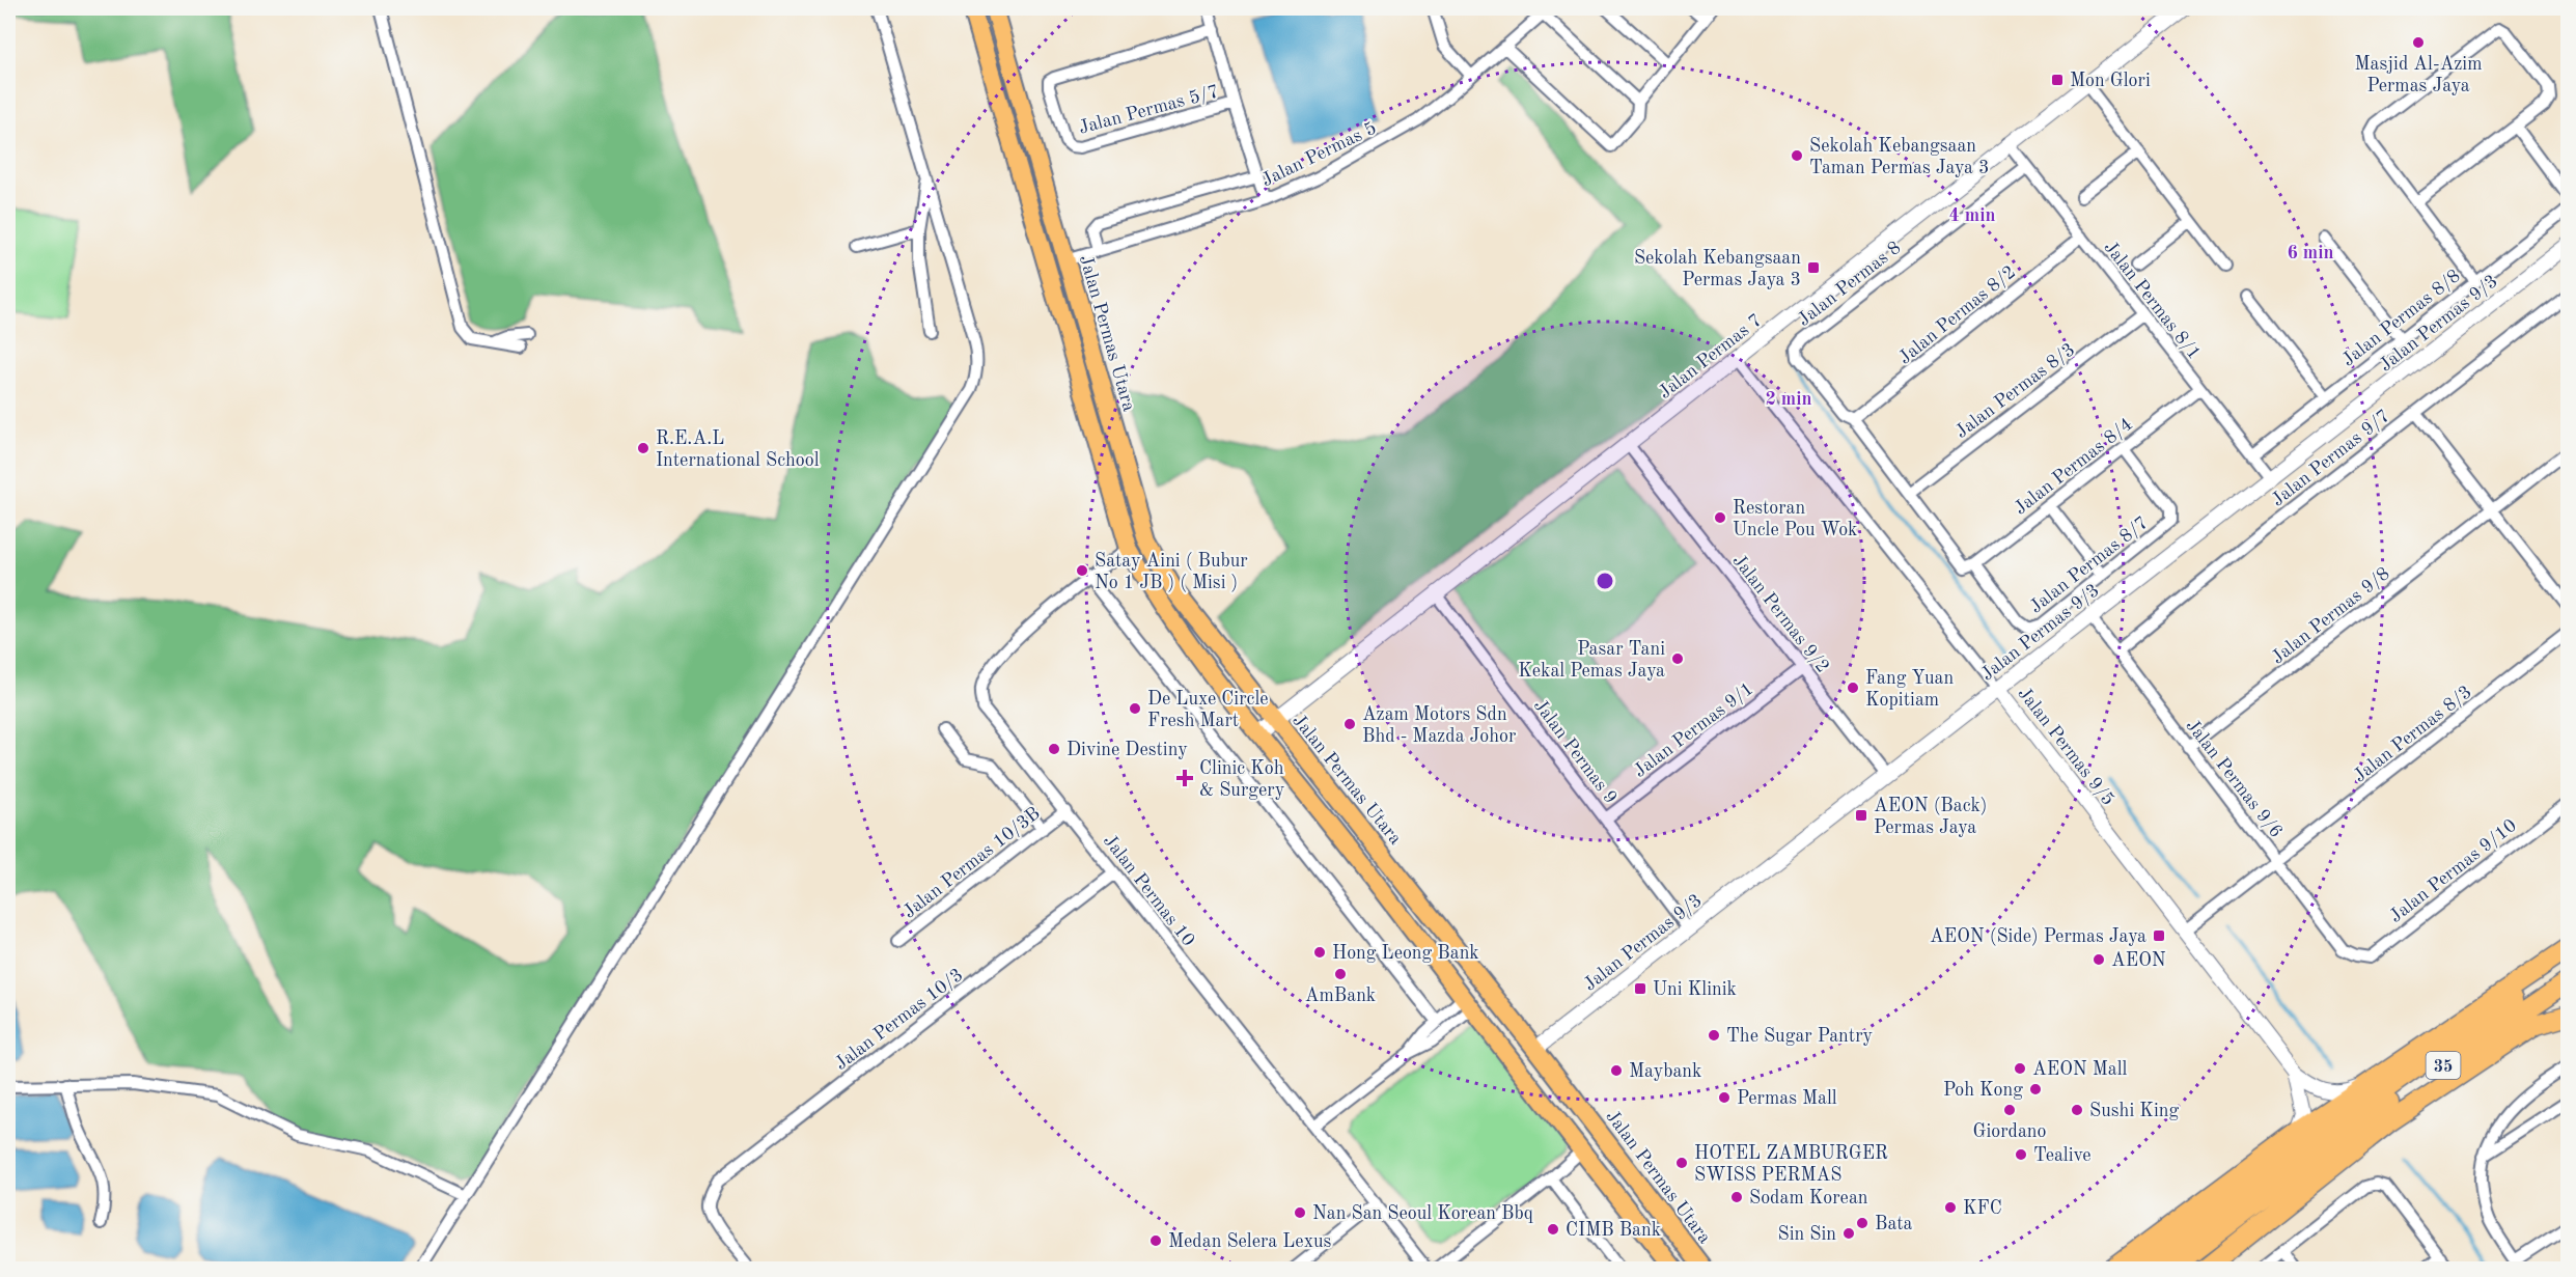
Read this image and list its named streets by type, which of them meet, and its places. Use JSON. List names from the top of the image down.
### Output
{
  "streets": {
    "highway": ["35"],
    "main road": ["Jalan Permas Utara"],
    "street": [
      "Jalan Permas 5/7",
      "Jalan Permas 5",
      "Jalan Permas 8",
      "Jalan Permas 8/1",
      "Jalan Permas 8/2",
      "Jalan Permas 8/8",
      "Jalan Permas 9/3",
      "Jalan Permas 7",
      "Jalan Permas 8/3",
      "Jalan Permas 9/7",
      "Jalan Permas 8/4",
      "Jalan Permas 8/7",
      "Jalan Permas 9/2",
      "Jalan Permas 9/8",
      "Jalan Permas 9/1",
      "Jalan Permas 9/5",
      "Jalan Permas 9",
      "Jalan Permas 9/6",
      "Jalan Permas 10/3B",
      "Jalan Permas 9/10",
      "Jalan Permas 10",
      "Jalan Permas 10/3"
    ]
  },
  "crossings": [
    ["Jalan Permas 5", "Jalan Permas Utara"],
    ["Jalan Permas 8", "Jalan Permas 8/1"],
    ["Jalan Permas 8", "Jalan Permas 8/2"],
    ["Jalan Permas 8", "Jalan Permas 8/3"],
    ["Jalan Permas 8", "Jalan Permas 8/4"],
    ["Jalan Permas 8", "Jalan Permas 8/7"],
    ["Jalan Permas 8/1", "Jalan Permas 8/2"],
    ["Jalan Permas 8/1", "Jalan Permas 8/8"],
    ["Jalan Permas 8/1", "Jalan Permas 9/3"],
    ["Jalan Permas 8/1", "Jalan Permas 7"],
    ["Jalan Permas 8/1", "Jalan Permas 8/3"],
    ["Jalan Permas 8/1", "Jalan Permas 8/4"],
    ["Jalan Permas 9/3", "Jalan Permas Utara"],
    ["Jalan Permas 9/3", "Jalan Permas 9/2"],
    ["Jalan Permas 9/3", "Jalan Permas 9/5"],
    ["Jalan Permas 9/3", "Jalan Permas 9"],
    ["Jalan Permas 9/3", "Jalan Permas 9/6"],
    ["Jalan Permas Utara", "Jalan Permas 7"],
    ["Jalan Permas 7", "Jalan Permas 9/2"],
    ["Jalan Permas 7", "Jalan Permas 9/5"],
    ["Jalan Permas 7", "Jalan Permas 9"],
    ["Jalan Permas 8/3", "Jalan Permas 9/5"],
    ["Jalan Permas 8/3", "Jalan Permas 9/6"],
    ["Jalan Permas 9/7", "Jalan Permas 9/6"],
    ["Jalan Permas 8/4", "Jalan Permas 8/7"],
    ["Jalan Permas 9/2", "Jalan Permas 9/1"],
    ["Jalan Permas 9/8", "Jalan Permas 9/6"],
    ["Jalan Permas 9/1", "Jalan Permas 9"],
    ["Jalan Permas 9/6", "Jalan Permas 9/10"],
    ["Jalan Permas 10/3B", "Jalan Permas 10"],
    ["Jalan Permas 10", "Jalan Permas 10/3"]
  ],
  "places": {
    "other": [
      "Masjid Al-Azim Permas Jaya",
      "Sekolah Kebangsaan Taman Permas Jaya 3",
      "R.E.A.L International School",
      "Restoran Uncle Pou Wok",
      "Satay Aini ( Bubur No 1 JB ) ( Misi )",
      "Pasar Tani Kekal Pemas Jaya",
      "Fang Yuan Kopitiam",
      "De Luxe Circle Fresh Mart",
      "Azam Motors Sdn Bhd - Mazda Johor",
      "Divine Destiny",
      "Hong Leong Bank",
      "AEON",
      "AmBank",
      "The Sugar Pantry",
      "AEON Mall",
      "Maybank",
      "Poh Kong",
      "Permas Mall",
      "Giordano",
      "Sushi King",
      "Tealive",
      "HOTEL ZAMBURGER SWISS PERMAS",
      "Sodam Korean",
      "KFC",
      "Nan San Seoul Korean Bbq",
      "Bata",
      "CIMB Bank",
      "Sin Sin",
      "Medan Selera Lexus"
    ],
    "transit": [
      "Mon Glori",
      "Sekolah Kebangsaan Permas Jaya 3",
      "AEON (Back) Permas Jaya",
      "AEON (Side) Permas Jaya",
      "Uni Klinik"
    ],
    "health": ["Clinic Koh & Surgery"]
  },
  "rings": ["4 min", "6 min", "2 min"]
}
